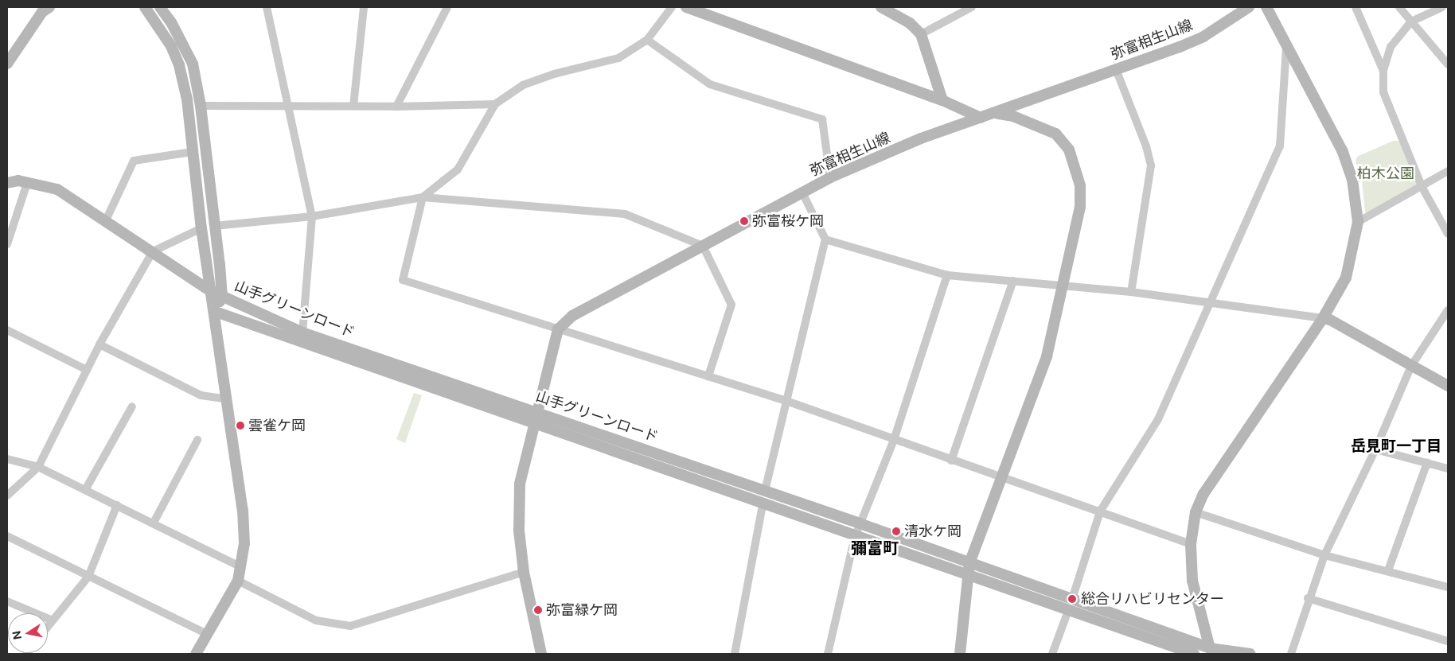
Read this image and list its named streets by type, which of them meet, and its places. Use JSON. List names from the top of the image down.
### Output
{
  "streets": {
    "street": ["弥富相生山線", "山手グリーンロード"]
  },
  "districts": ["岳見町一丁目", "彌富町"],
  "parks": ["柏木公園"],
  "places": [
    "弥富桜ケ岡",
    "雲雀ケ岡",
    "清水ケ岡",
    "総合リハビリセンター",
    "弥富緑ケ岡"
  ],
  "north": "left"
}
